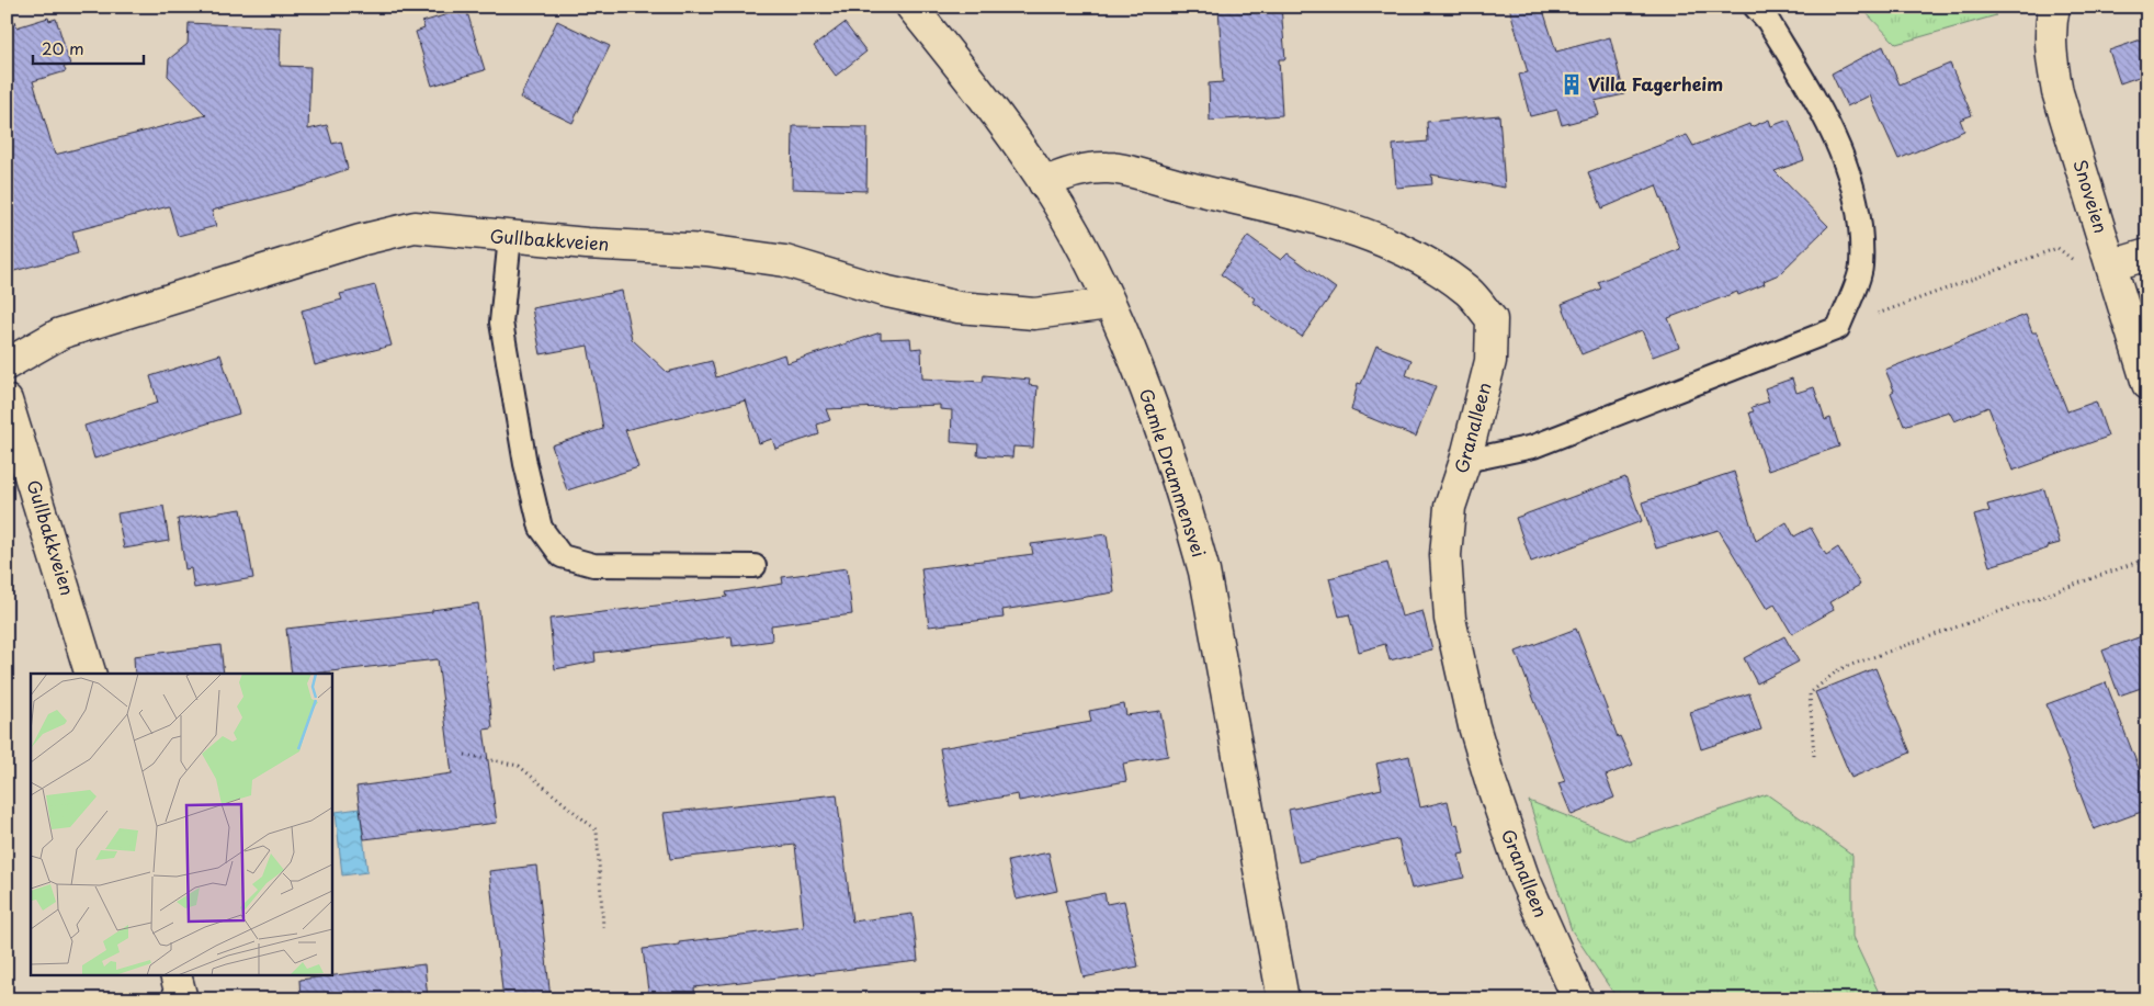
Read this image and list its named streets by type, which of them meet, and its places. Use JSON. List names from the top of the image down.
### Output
{
  "streets": {
    "street": [
      "Snoveien",
      "Gullbakkveien",
      "Granalleen",
      "Gamle Drammensvei"
    ]
  },
  "crossings": [
    ["Gullbakkveien", "Gamle Drammensvei"],
    ["Granalleen", "Gamle Drammensvei"]
  ],
  "places": {
    "building": ["Villa Fagerheim"]
  },
  "scale_bar": "20 m"
}
